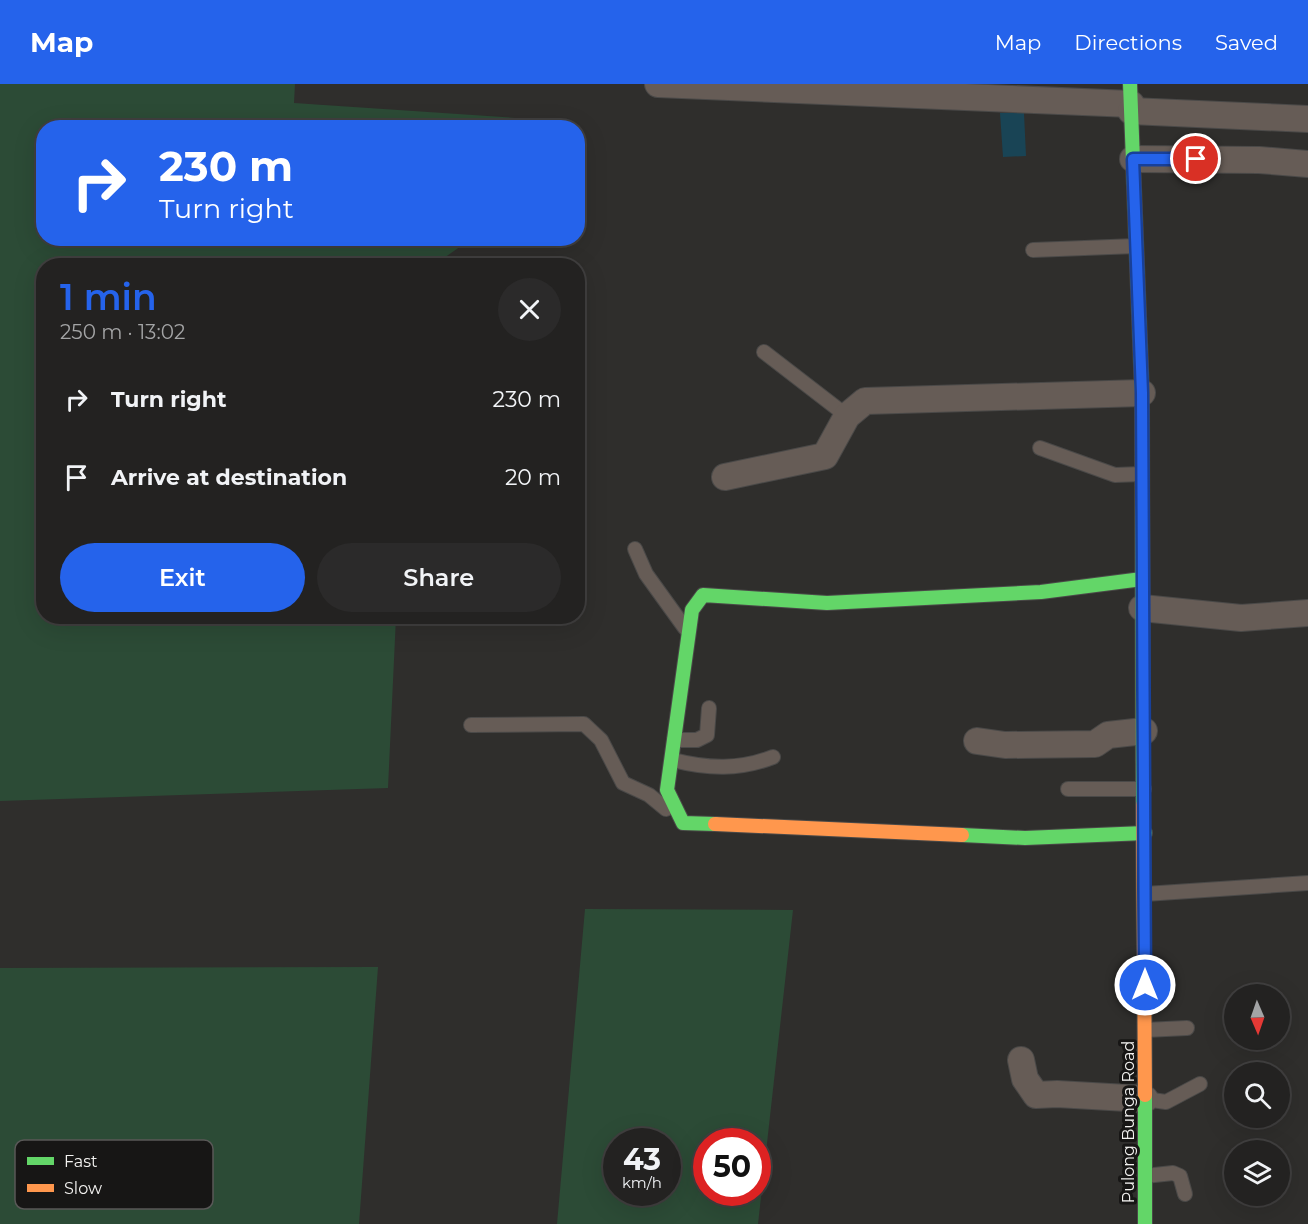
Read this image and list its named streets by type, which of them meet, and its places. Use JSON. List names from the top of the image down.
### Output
{
  "streets": {
    "main road": ["Pulong Bunga Road"]
  },
  "legend": ["Fast", "Slow"],
  "north": "bottom",
  "page": {
    "header": "Map",
    "nav": ["Map", "Directions", "Saved"],
    "turn": ["230 m", "Turn right"],
    "heading": ["1 min", "250 m · 13:02"],
    "list": [
      {
        "name": "Turn right",
        "value": "230 m"
      },
      {
        "name": "Arrive at destination",
        "value": "20 m"
      }
    ],
    "buttons": ["Exit", "Share"],
    "speed": "43 km/h",
    "limit": "50"
  }
}
